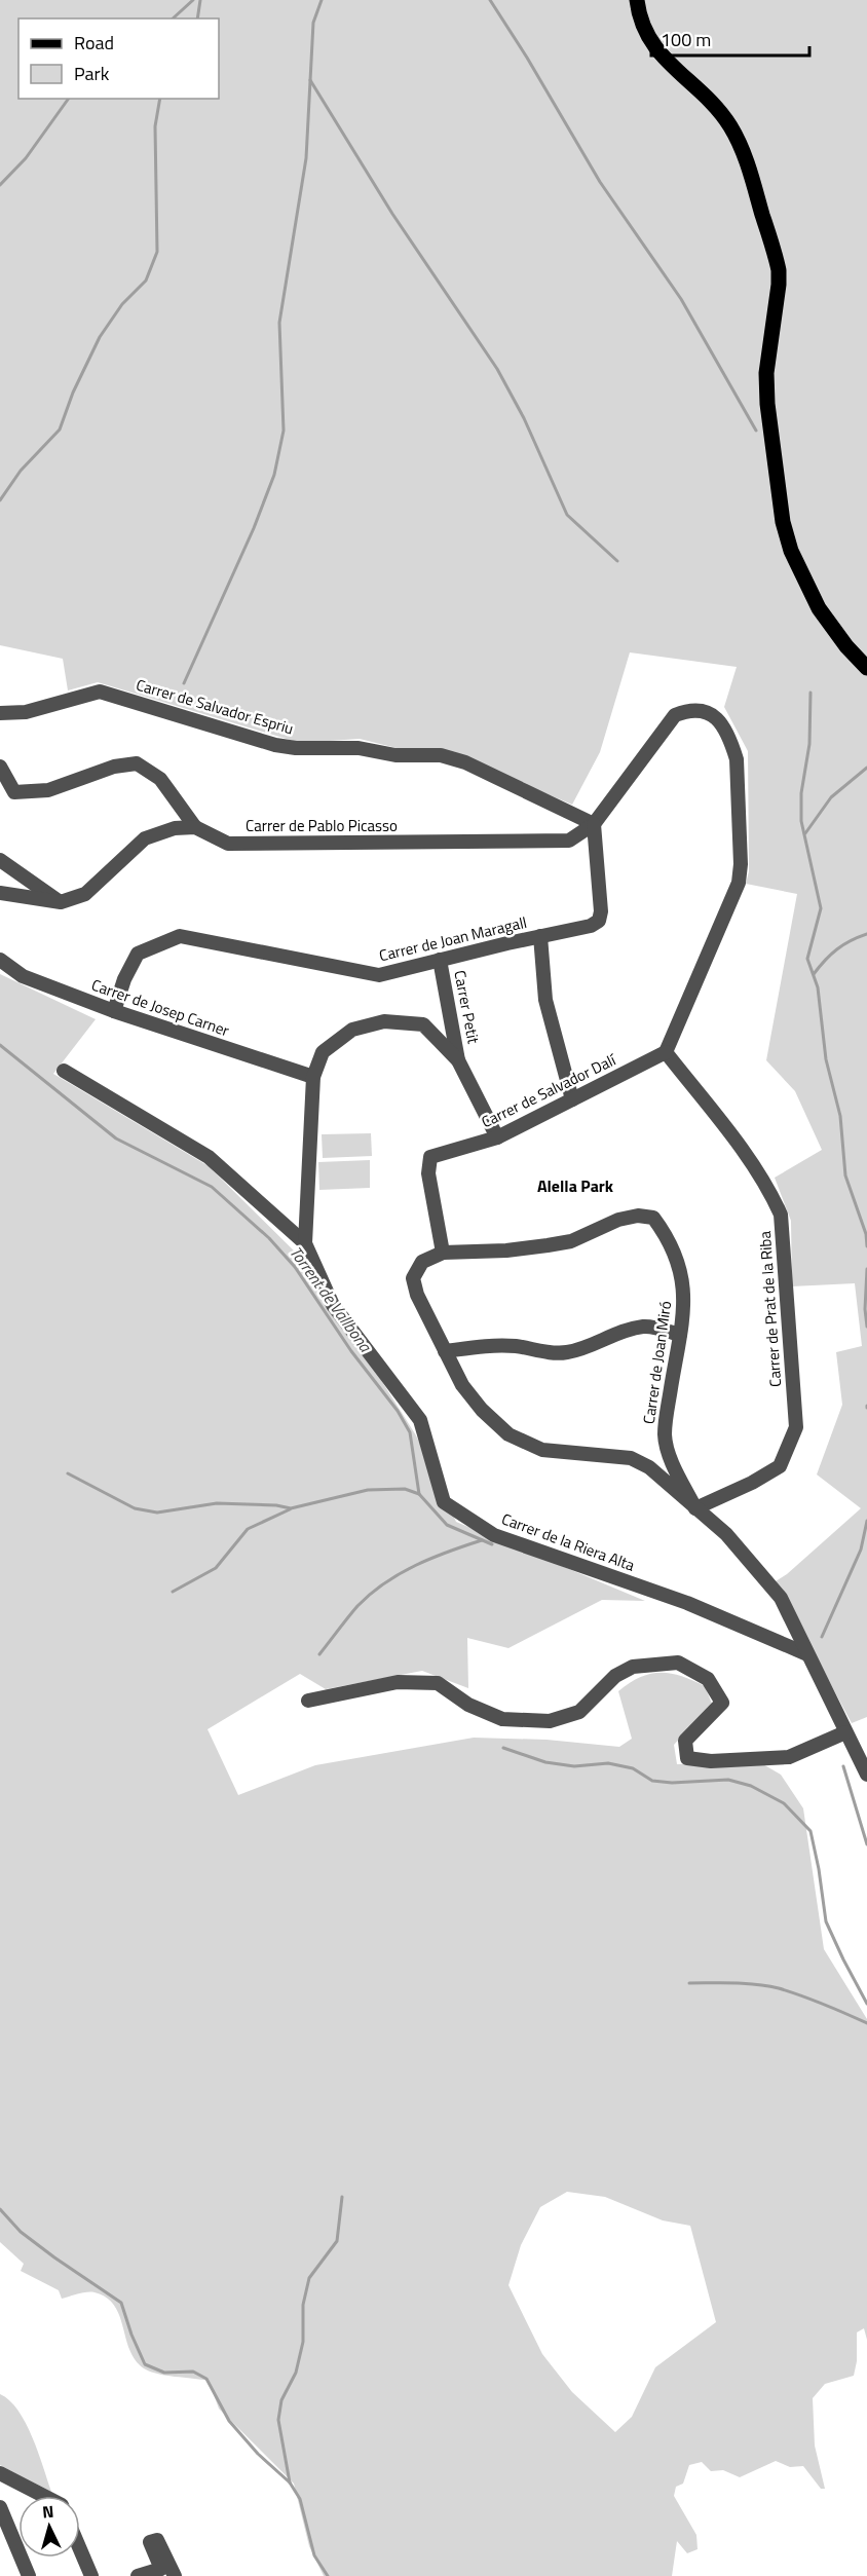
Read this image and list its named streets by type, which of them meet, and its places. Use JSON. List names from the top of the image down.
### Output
{
  "streets": {
    "street": [
      "Carrer de Salvador Espriu",
      "Carrer de Pablo Picasso",
      "Carrer de Joan Maragall",
      "Carrer Petit",
      "Carrer de Josep Carner",
      "Carrer de Salvador Dalí",
      "Carrer de Prat de la Riba",
      "Carrer de Joan Miró",
      "Carrer de la Riera Alta"
    ]
  },
  "crossings": [
    ["Carrer de Salvador Espriu", "Carrer de Pablo Picasso"],
    ["Carrer de Salvador Espriu", "Carrer de Joan Maragall"],
    ["Carrer de Pablo Picasso", "Carrer de Joan Maragall"],
    ["Carrer de Joan Maragall", "Carrer Petit"],
    ["Carrer de Joan Maragall", "Carrer de Josep Carner"],
    ["Carrer de Josep Carner", "Carrer de la Riera Alta"],
    ["Carrer de Salvador Dalí", "Carrer de Prat de la Riba"],
    ["Carrer de Salvador Dalí", "Carrer de Joan Miró"],
    ["Carrer de Prat de la Riba", "Carrer de Joan Miró"]
  ],
  "districts": ["Alella Park"],
  "water": ["Torrent de Vallbona"],
  "legend": ["Road", "Park"],
  "scale_bar": "100 m",
  "north": "top"
}
